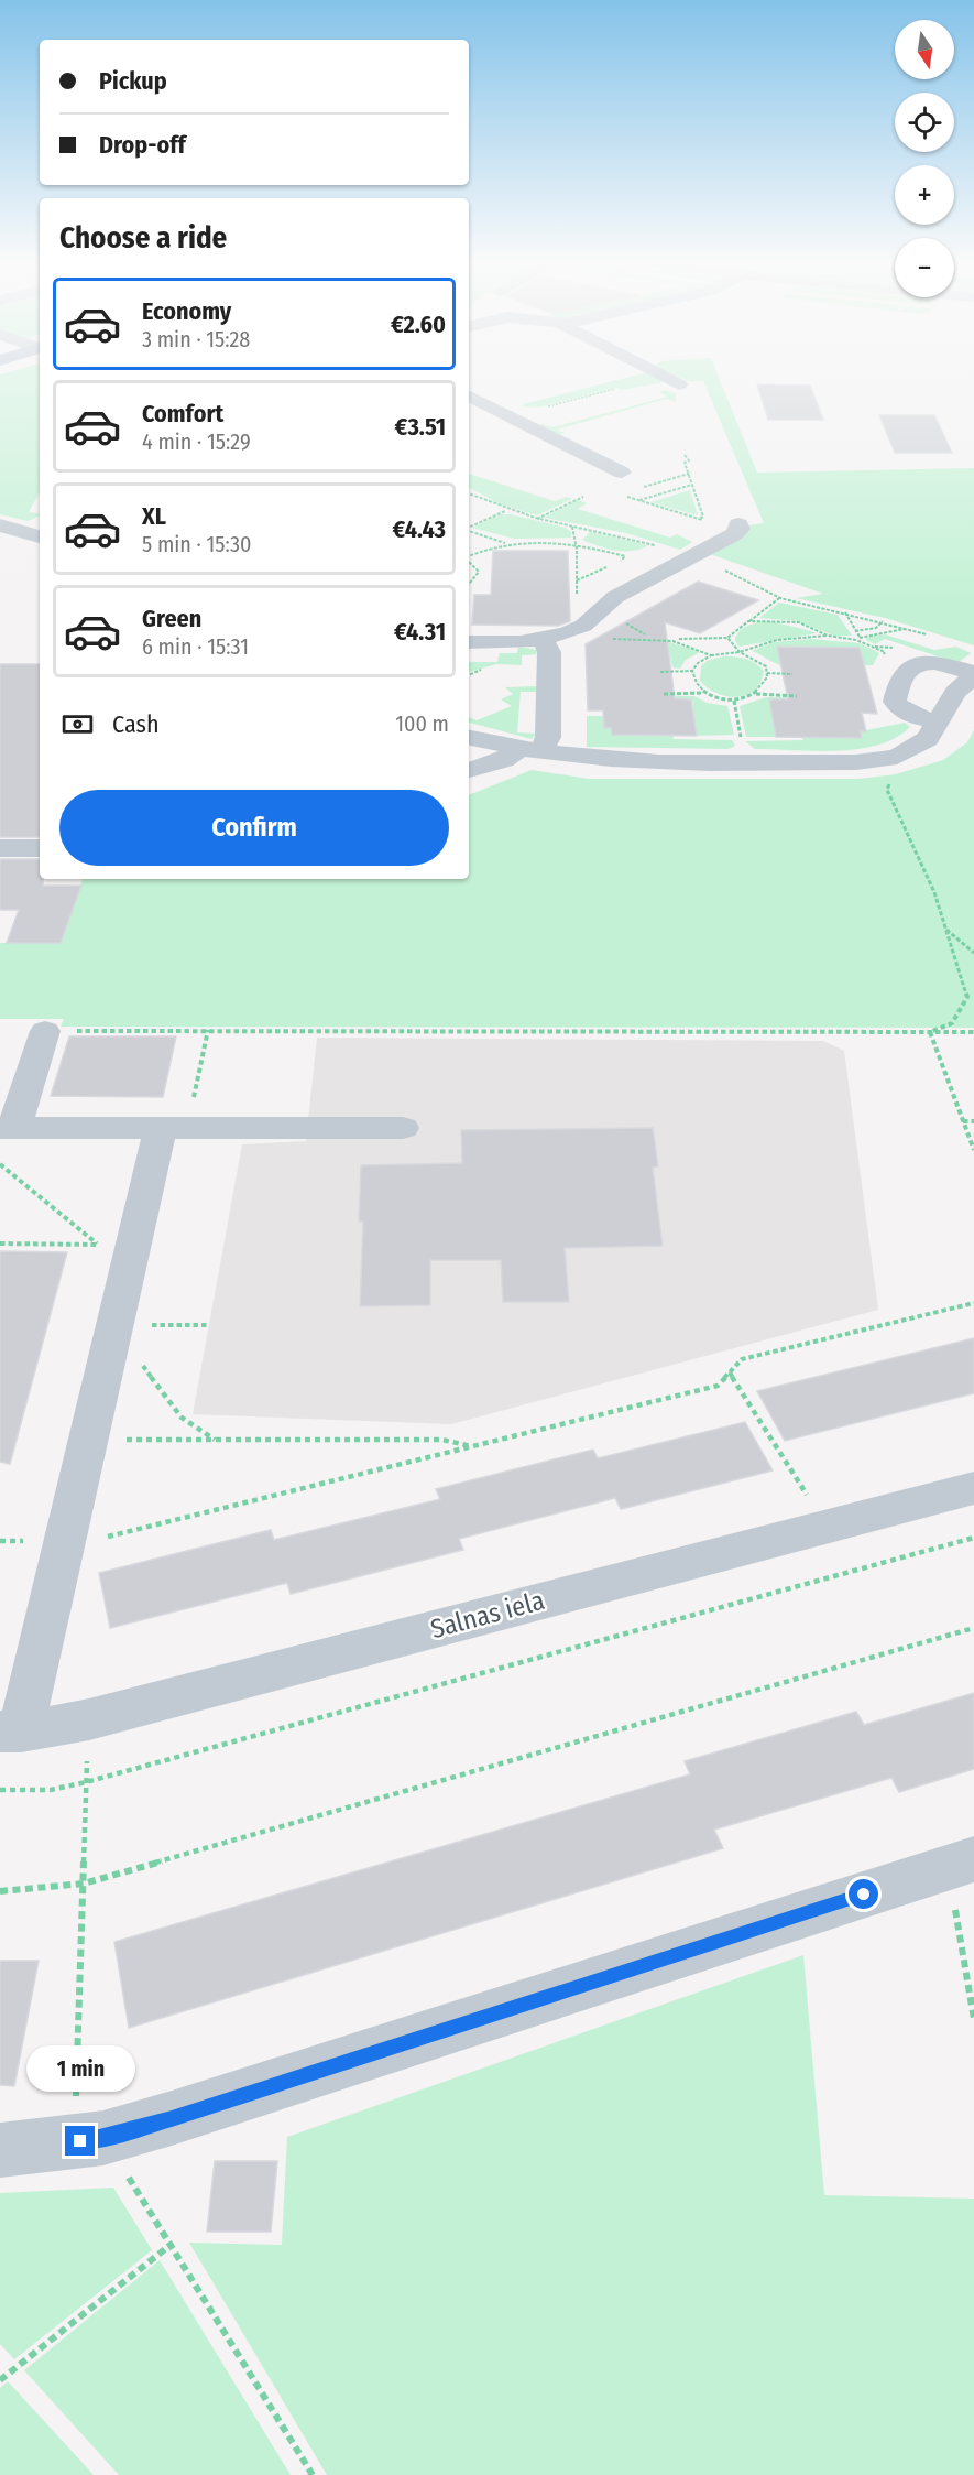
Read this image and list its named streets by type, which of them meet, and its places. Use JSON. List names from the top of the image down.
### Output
{
  "streets": {
    "street": ["Salnas iela"]
  },
  "north": "bottom",
  "page": {
    "map_buttons": ["+", "−"],
    "banner": ["Pickup", "Drop-off"],
    "heading": "Choose a ride",
    "list": [
      {
        "name": "Economy",
        "note": "3 min · 15:28",
        "value": "€2.60"
      },
      {
        "name": "Comfort",
        "note": "4 min · 15:29",
        "value": "€3.51"
      },
      {
        "name": "XL",
        "note": "5 min · 15:30",
        "value": "€4.43"
      },
      {
        "name": "Green",
        "note": "6 min · 15:31",
        "value": "€4.31"
      }
    ],
    "pay": ["Cash", "100 m"],
    "buttons": "Confirm",
    "bubble": "1 min"
  }
}
